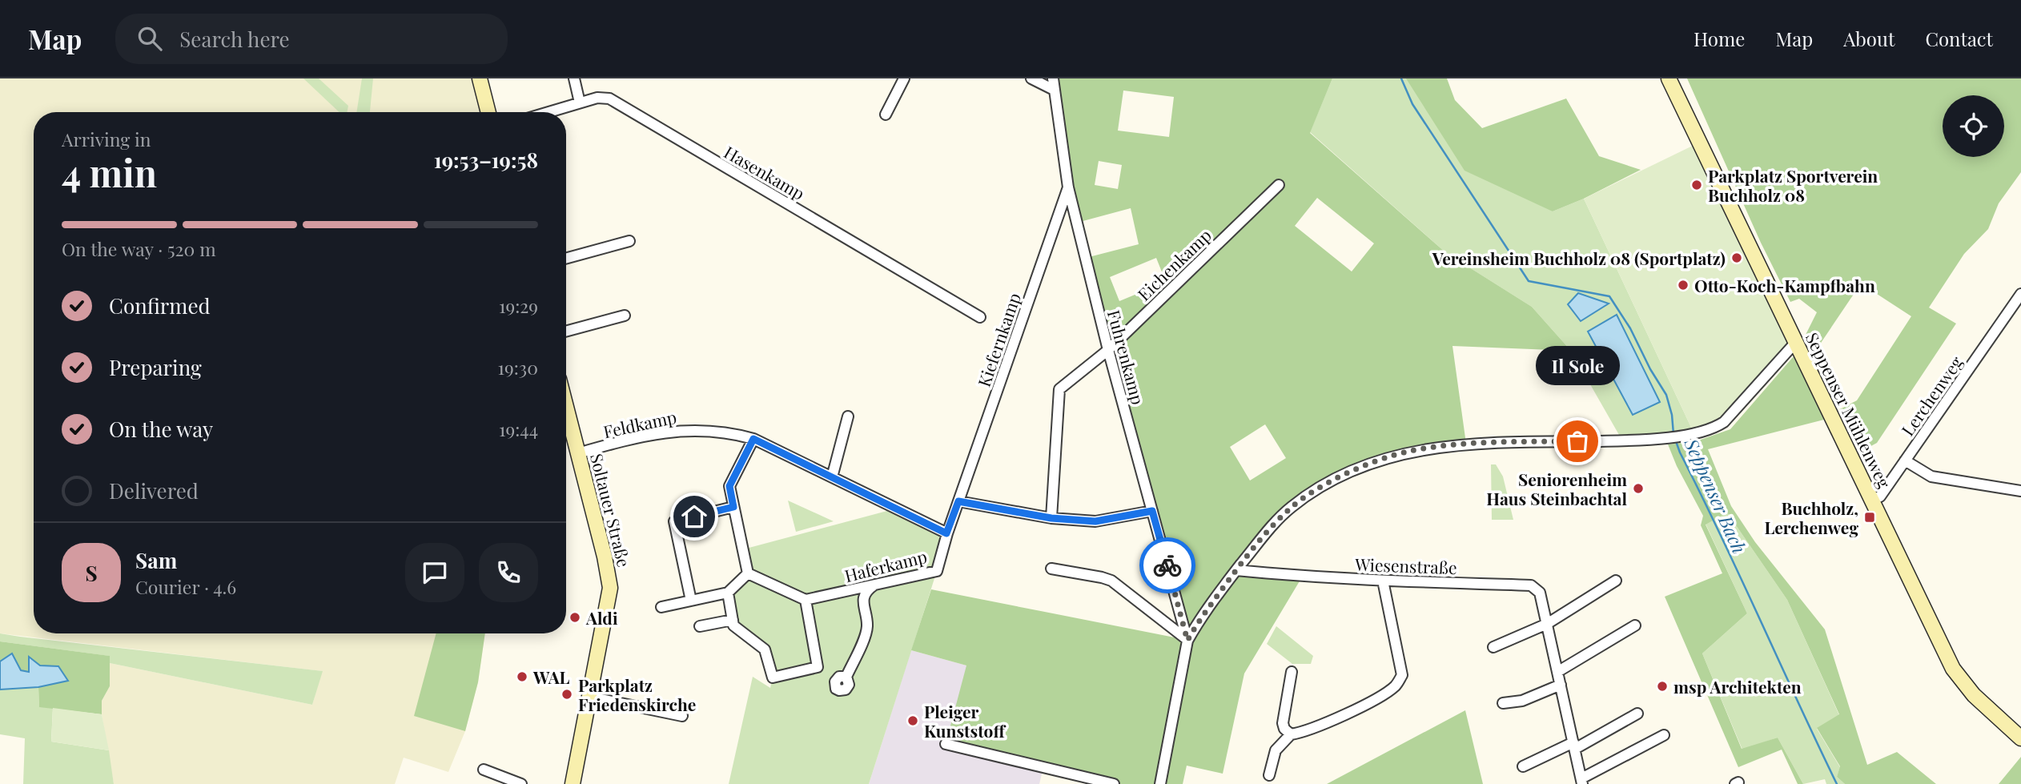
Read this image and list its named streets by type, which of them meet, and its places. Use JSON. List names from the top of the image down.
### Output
{
  "streets": {
    "street": [
      "Hasenkamp",
      "Eichenkamp",
      "Kiefernkamp",
      "Fuhrenkamp",
      "Lerchenweg",
      "Seppenser Mühlenweg",
      "Feldkamp",
      "Soltauer Straße",
      "Haferkamp",
      "Wiesenstraße"
    ]
  },
  "crossings": [
    ["Eichenkamp", "Fuhrenkamp"],
    ["Kiefernkamp", "Fuhrenkamp"],
    ["Lerchenweg", "Seppenser Mühlenweg"],
    ["Feldkamp", "Soltauer Straße"],
    ["Feldkamp", "Haferkamp"]
  ],
  "water": ["Seppenser Bach"],
  "places": {
    "other": [
      "Parkplatz Sportverein Buchholz 08",
      "Vereinsheim Buchholz 08 (Sportplatz)",
      "Otto-Koch-Kampfbahn",
      "Il Sole",
      "Seniorenheim Haus Steinbachtal",
      "Aldi",
      "WAL",
      "msp Architekten",
      "Parkplatz Friedenskirche",
      "Pleiger Kunststoff"
    ],
    "transit": ["Buchholz, Lerchenweg"]
  },
  "page": {
    "header": "Map",
    "search": "Search here",
    "nav": [
      "Home",
      "Map",
      "About",
      "Contact"
    ],
    "heading": ["4 min", "Arriving in", "19:53–19:58"],
    "panel": ["Sam", "Courier · 4.6"],
    "bar": "On the way · 520 m",
    "list": [
      ["Confirmed", "19:29"],
      ["Preparing", "19:30"],
      ["On the way", "19:44"],
      "Delivered"
    ],
    "bubble": "Il Sole",
    "round": "S"
  }
}
